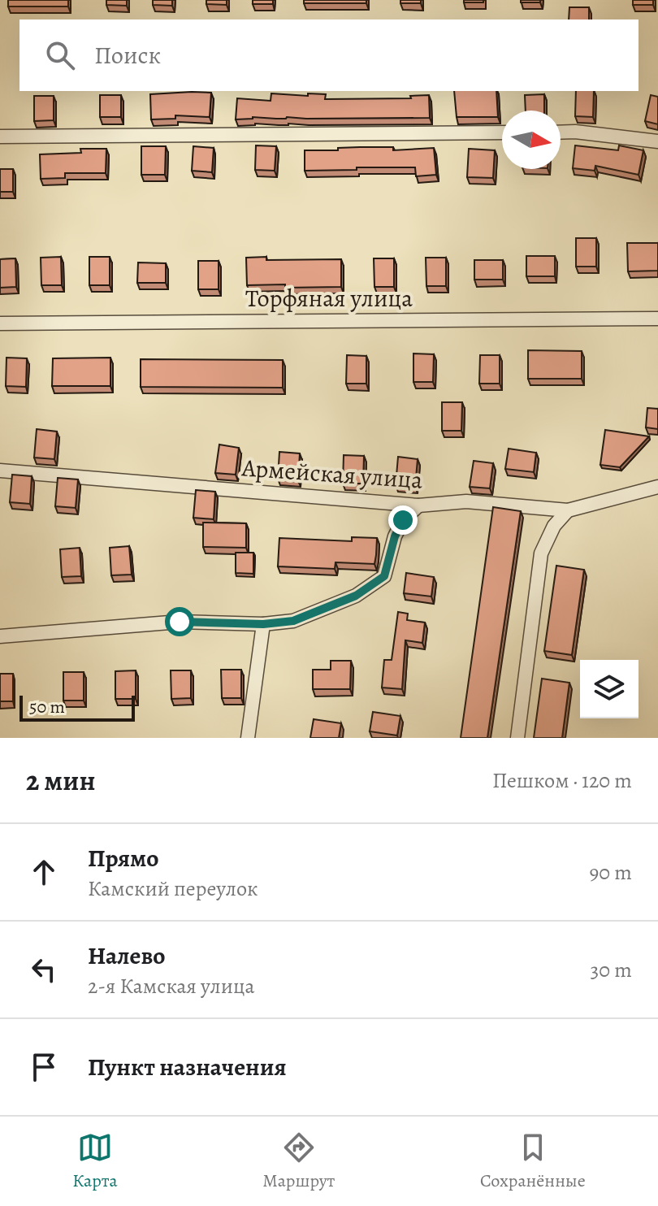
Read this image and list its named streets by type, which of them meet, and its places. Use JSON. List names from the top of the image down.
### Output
{
  "streets": {
    "street": ["Торфяная улица", "Армейская улица"]
  },
  "scale_bar": "50 m",
  "north": "right",
  "page": {
    "search": "Поиск",
    "scale": "50 m",
    "heading": ["2 мин", "Пешком · 120 m"],
    "list": [
      ["Прямо", "Камский переулок", "90 m"],
      ["Налево", "2-я Камская улица", "30 m"],
      "Пункт назначения"
    ],
    "nav": ["Карта", "Маршрут", "Сохранённые"]
  }
}
